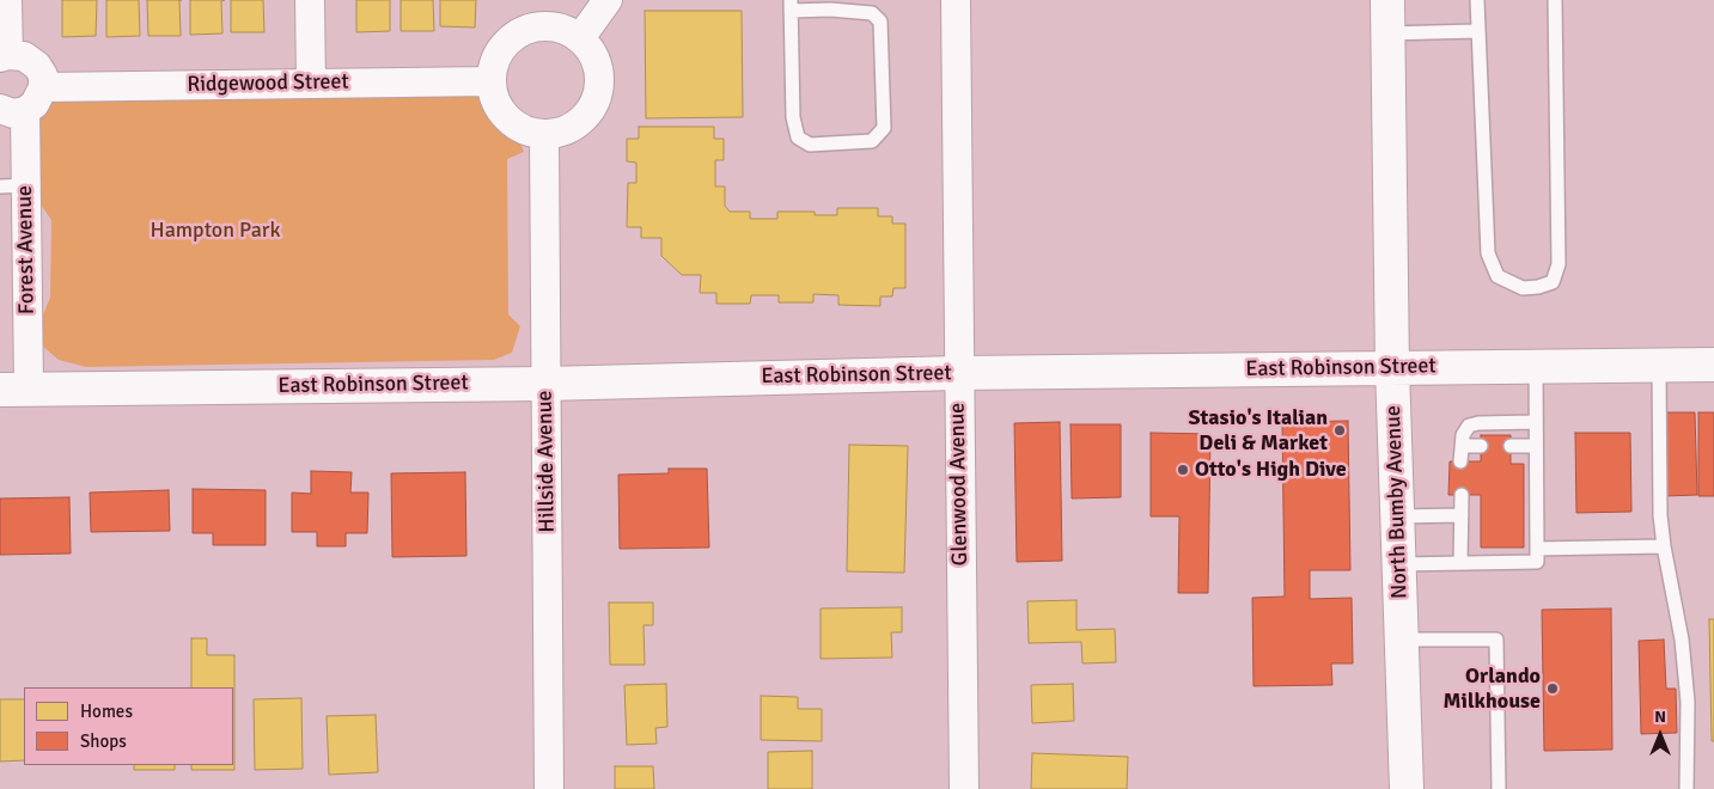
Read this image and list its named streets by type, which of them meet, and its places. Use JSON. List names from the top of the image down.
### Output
{
  "streets": {
    "main road": ["East Robinson Street", "North Bumby Avenue"],
    "street": [
      "Ridgewood Street",
      "Forest Avenue",
      "Hillside Avenue",
      "Glenwood Avenue"
    ]
  },
  "crossings": [
    ["Ridgewood Street", "Hillside Avenue"],
    ["Forest Avenue", "East Robinson Street"],
    ["East Robinson Street", "Hillside Avenue"],
    ["East Robinson Street", "Glenwood Avenue"],
    ["East Robinson Street", "North Bumby Avenue"]
  ],
  "parks": ["Hampton Park"],
  "places": ["Stasio's Italian Deli & Market", "Otto's High Dive", "Orlando Milkhouse"],
  "legend": ["Homes", "Shops"],
  "north": "top"
}
